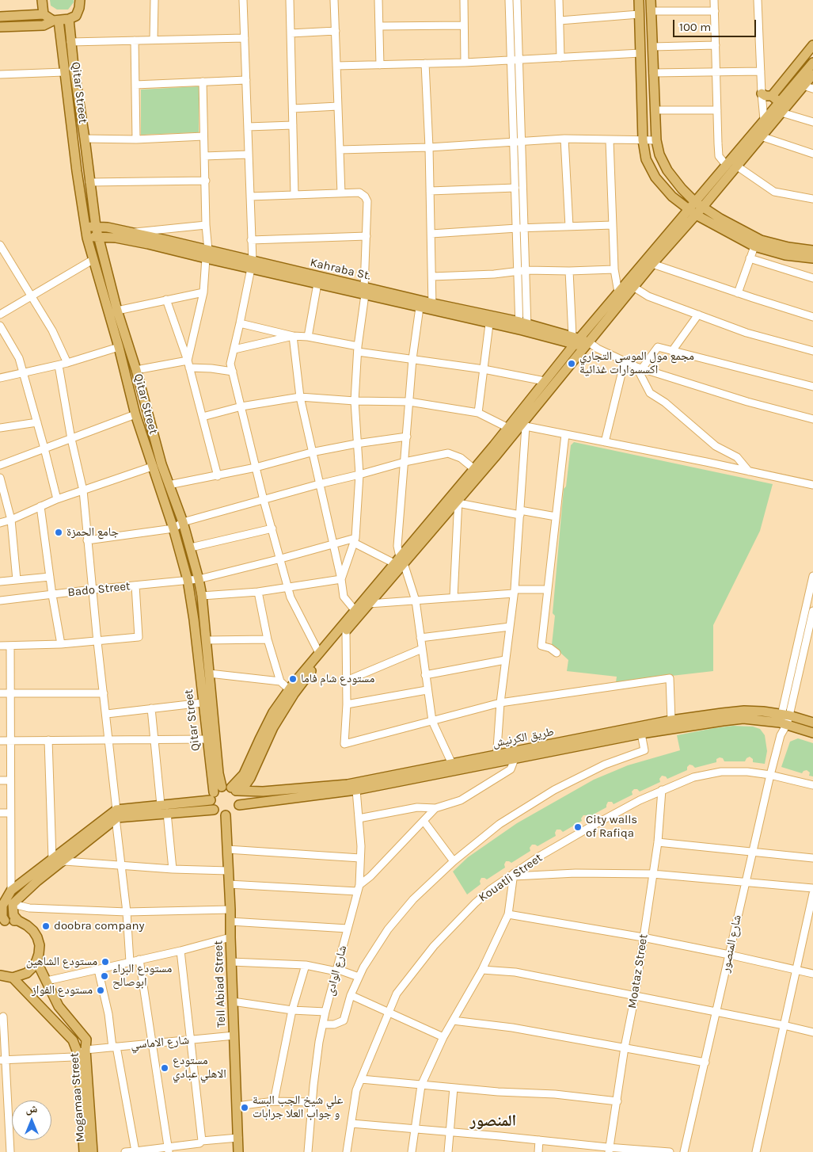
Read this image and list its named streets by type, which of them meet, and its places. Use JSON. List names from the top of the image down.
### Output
{
  "streets": {
    "main road": [
      "Qitar Street",
      "Kahraba St.",
      "طريق الكرنيش",
      "Tell Abiad Street",
      "Mogamaa Street"
    ],
    "street": [
      "Bado Street",
      "Kouatli Street",
      "شارع المنصور",
      "شارع الوادى",
      "Moataz Street",
      "شارع الاماسي"
    ]
  },
  "crossings": [
    ["Qitar Street", "Kahraba St."],
    ["Qitar Street", "Bado Street"],
    ["Qitar Street", "طريق الكرنيش"],
    ["Qitar Street", "Tell Abiad Street"],
    ["طريق الكرنيش", "شارع المنصور"],
    ["طريق الكرنيش", "شارع الوادى"],
    ["طريق الكرنيش", "Tell Abiad Street"],
    ["Kouatli Street", "شارع المنصور"],
    ["Kouatli Street", "Moataz Street"],
    ["Tell Abiad Street", "شارع الاماسي"],
    ["شارع الاماسي", "Mogamaa Street"]
  ],
  "districts": ["المنصور"],
  "places": [
    "مجمع مول الموسى التجاري اكسسوارات غذائية",
    "جامع الحمزة",
    "مستودع شام فاما",
    "City walls of Rafiqa",
    "doobra company",
    "مستودع الشاهين",
    "مستودع البراء ابوصالح",
    "مستودع الفواز",
    "مستودع الاهلي عبادي",
    "علي شيخ الجب البسة و جواب العلا جرابات"
  ],
  "scale_bar": "100 m",
  "north": "top"
}
